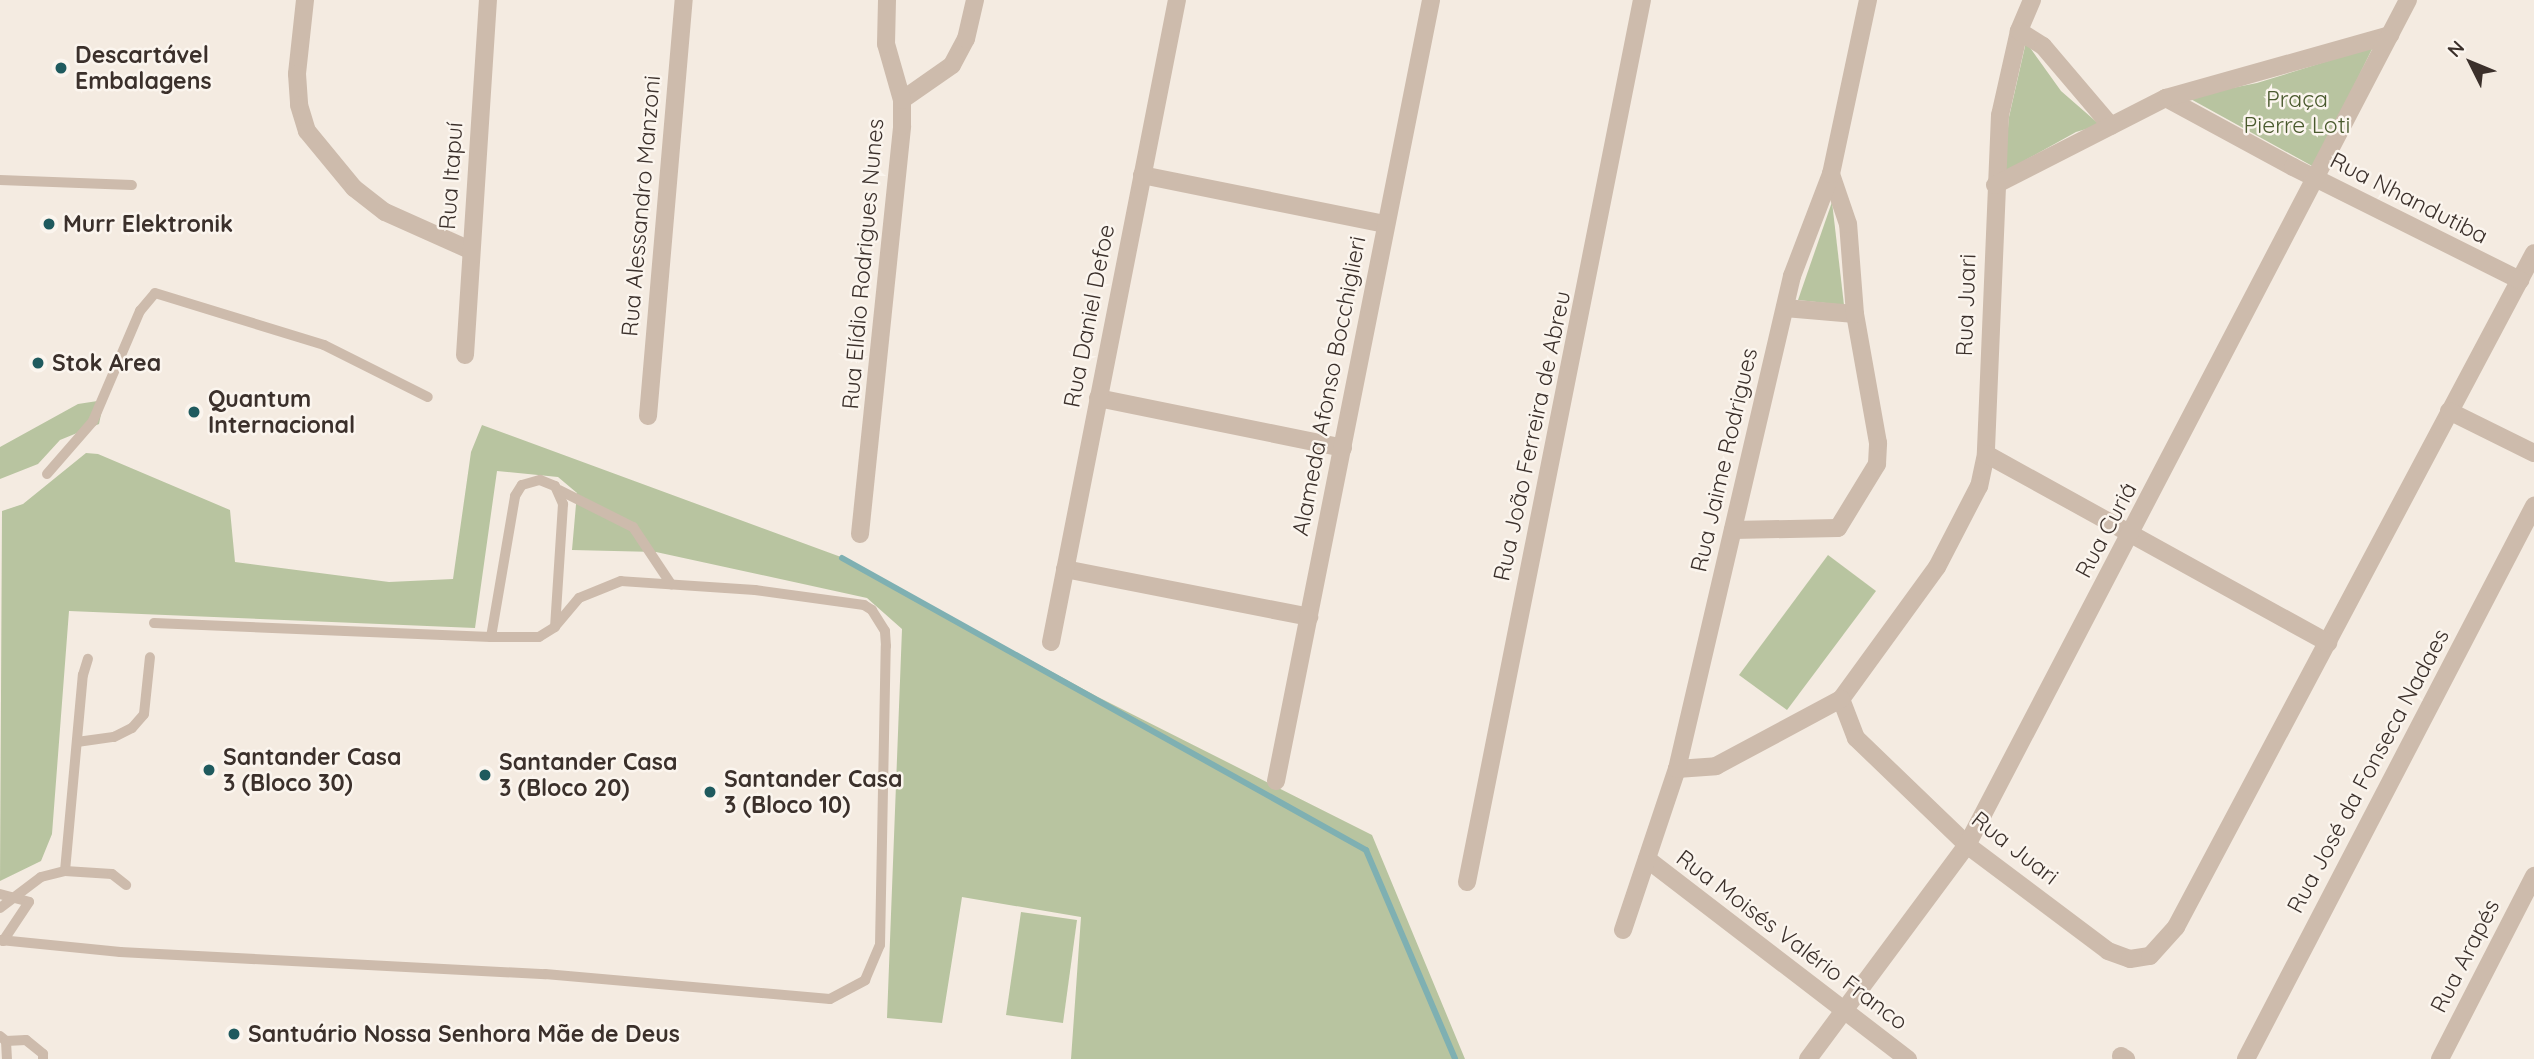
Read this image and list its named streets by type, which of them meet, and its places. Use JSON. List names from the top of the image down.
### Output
{
  "streets": {
    "street": [
      "Rua Itapuí",
      "Rua Nhandutiba",
      "Rua Alessandro Manzoni",
      "Rua Elídio Rodrigues Nunes",
      "Rua Juari",
      "Rua Daniel Defoe",
      "Alameda Afonso Bocchiglieri",
      "Rua João Ferreira de Abreu",
      "Rua Jaime Rodrigues",
      "Rua Curiá",
      "Rua José da Fonseca Nadaes",
      "Rua Moisés Valério Franco",
      "Rua Arapés"
    ]
  },
  "crossings": [
    ["Rua Nhandutiba", "Rua Juari"],
    ["Rua Nhandutiba", "Rua Curiá"],
    ["Rua Juari", "Rua Curiá"],
    ["Rua Jaime Rodrigues", "Rua Moisés Valério Franco"],
    ["Rua Curiá", "Rua Moisés Valério Franco"]
  ],
  "parks": ["Praça Pierre Loti"],
  "places": [
    "Descartável Embalagens",
    "Murr Elektronik",
    "Stok Area",
    "Quantum Internacional",
    "Santander Casa 3 (Bloco 30)",
    "Santander Casa 3 (Bloco 20)",
    "Santander Casa 3 (Bloco 10)",
    "Santuário Nossa Senhora Mãe de Deus"
  ],
  "north": "top left"
}
